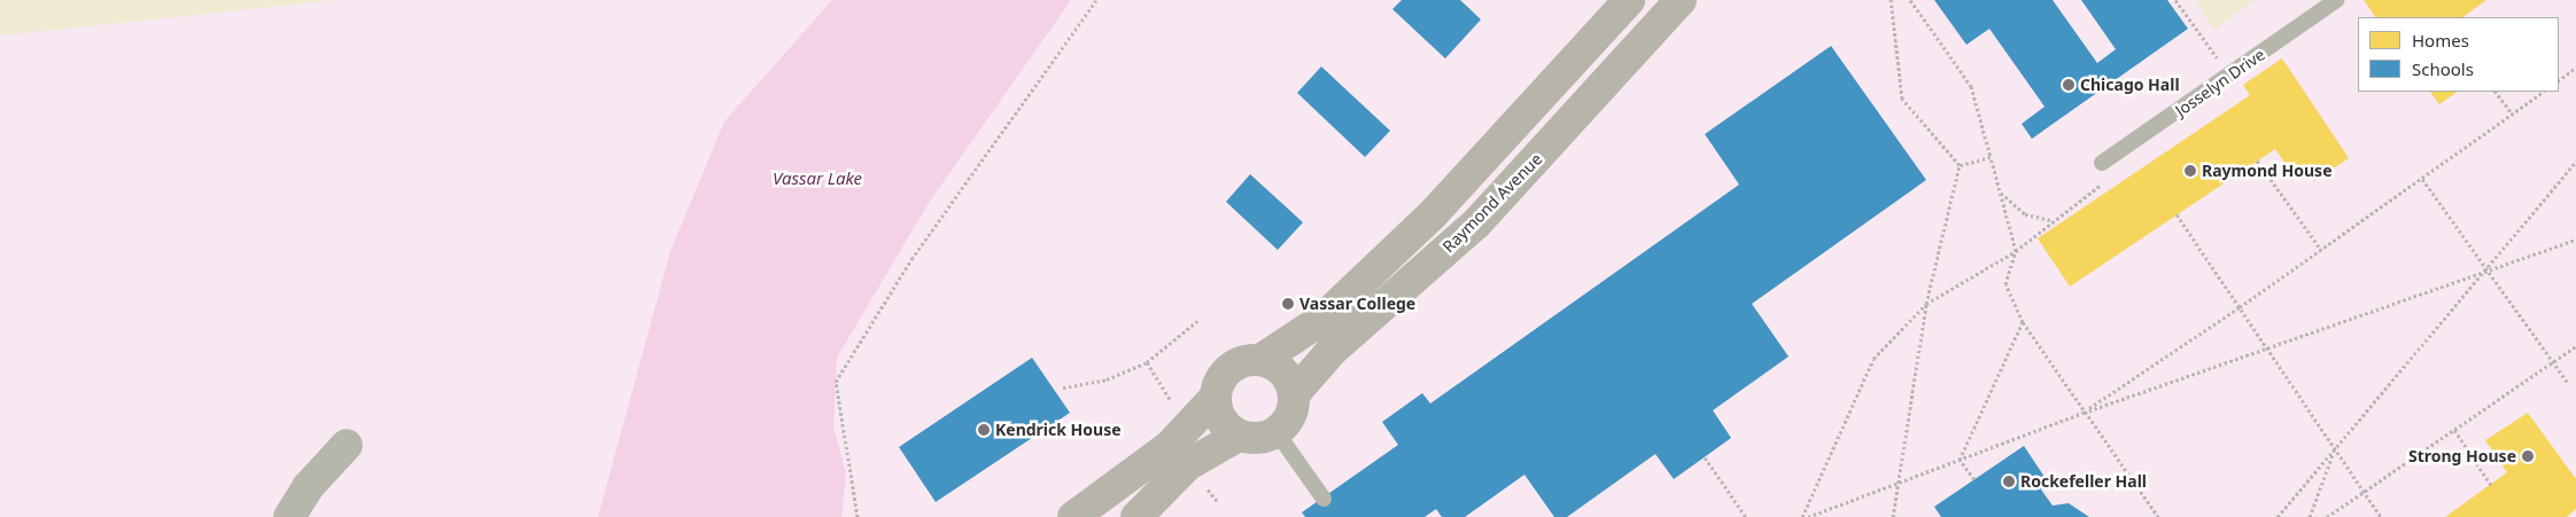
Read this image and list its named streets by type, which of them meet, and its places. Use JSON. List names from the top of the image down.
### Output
{
  "streets": {
    "main road": ["Raymond Avenue"],
    "lane": ["Josselyn Drive"]
  },
  "water": ["Vassar Lake"],
  "places": [
    "Chicago Hall",
    "Raymond House",
    "Vassar College",
    "Kendrick House",
    "Strong House",
    "Rockefeller Hall"
  ],
  "legend": ["Homes", "Schools"]
}
